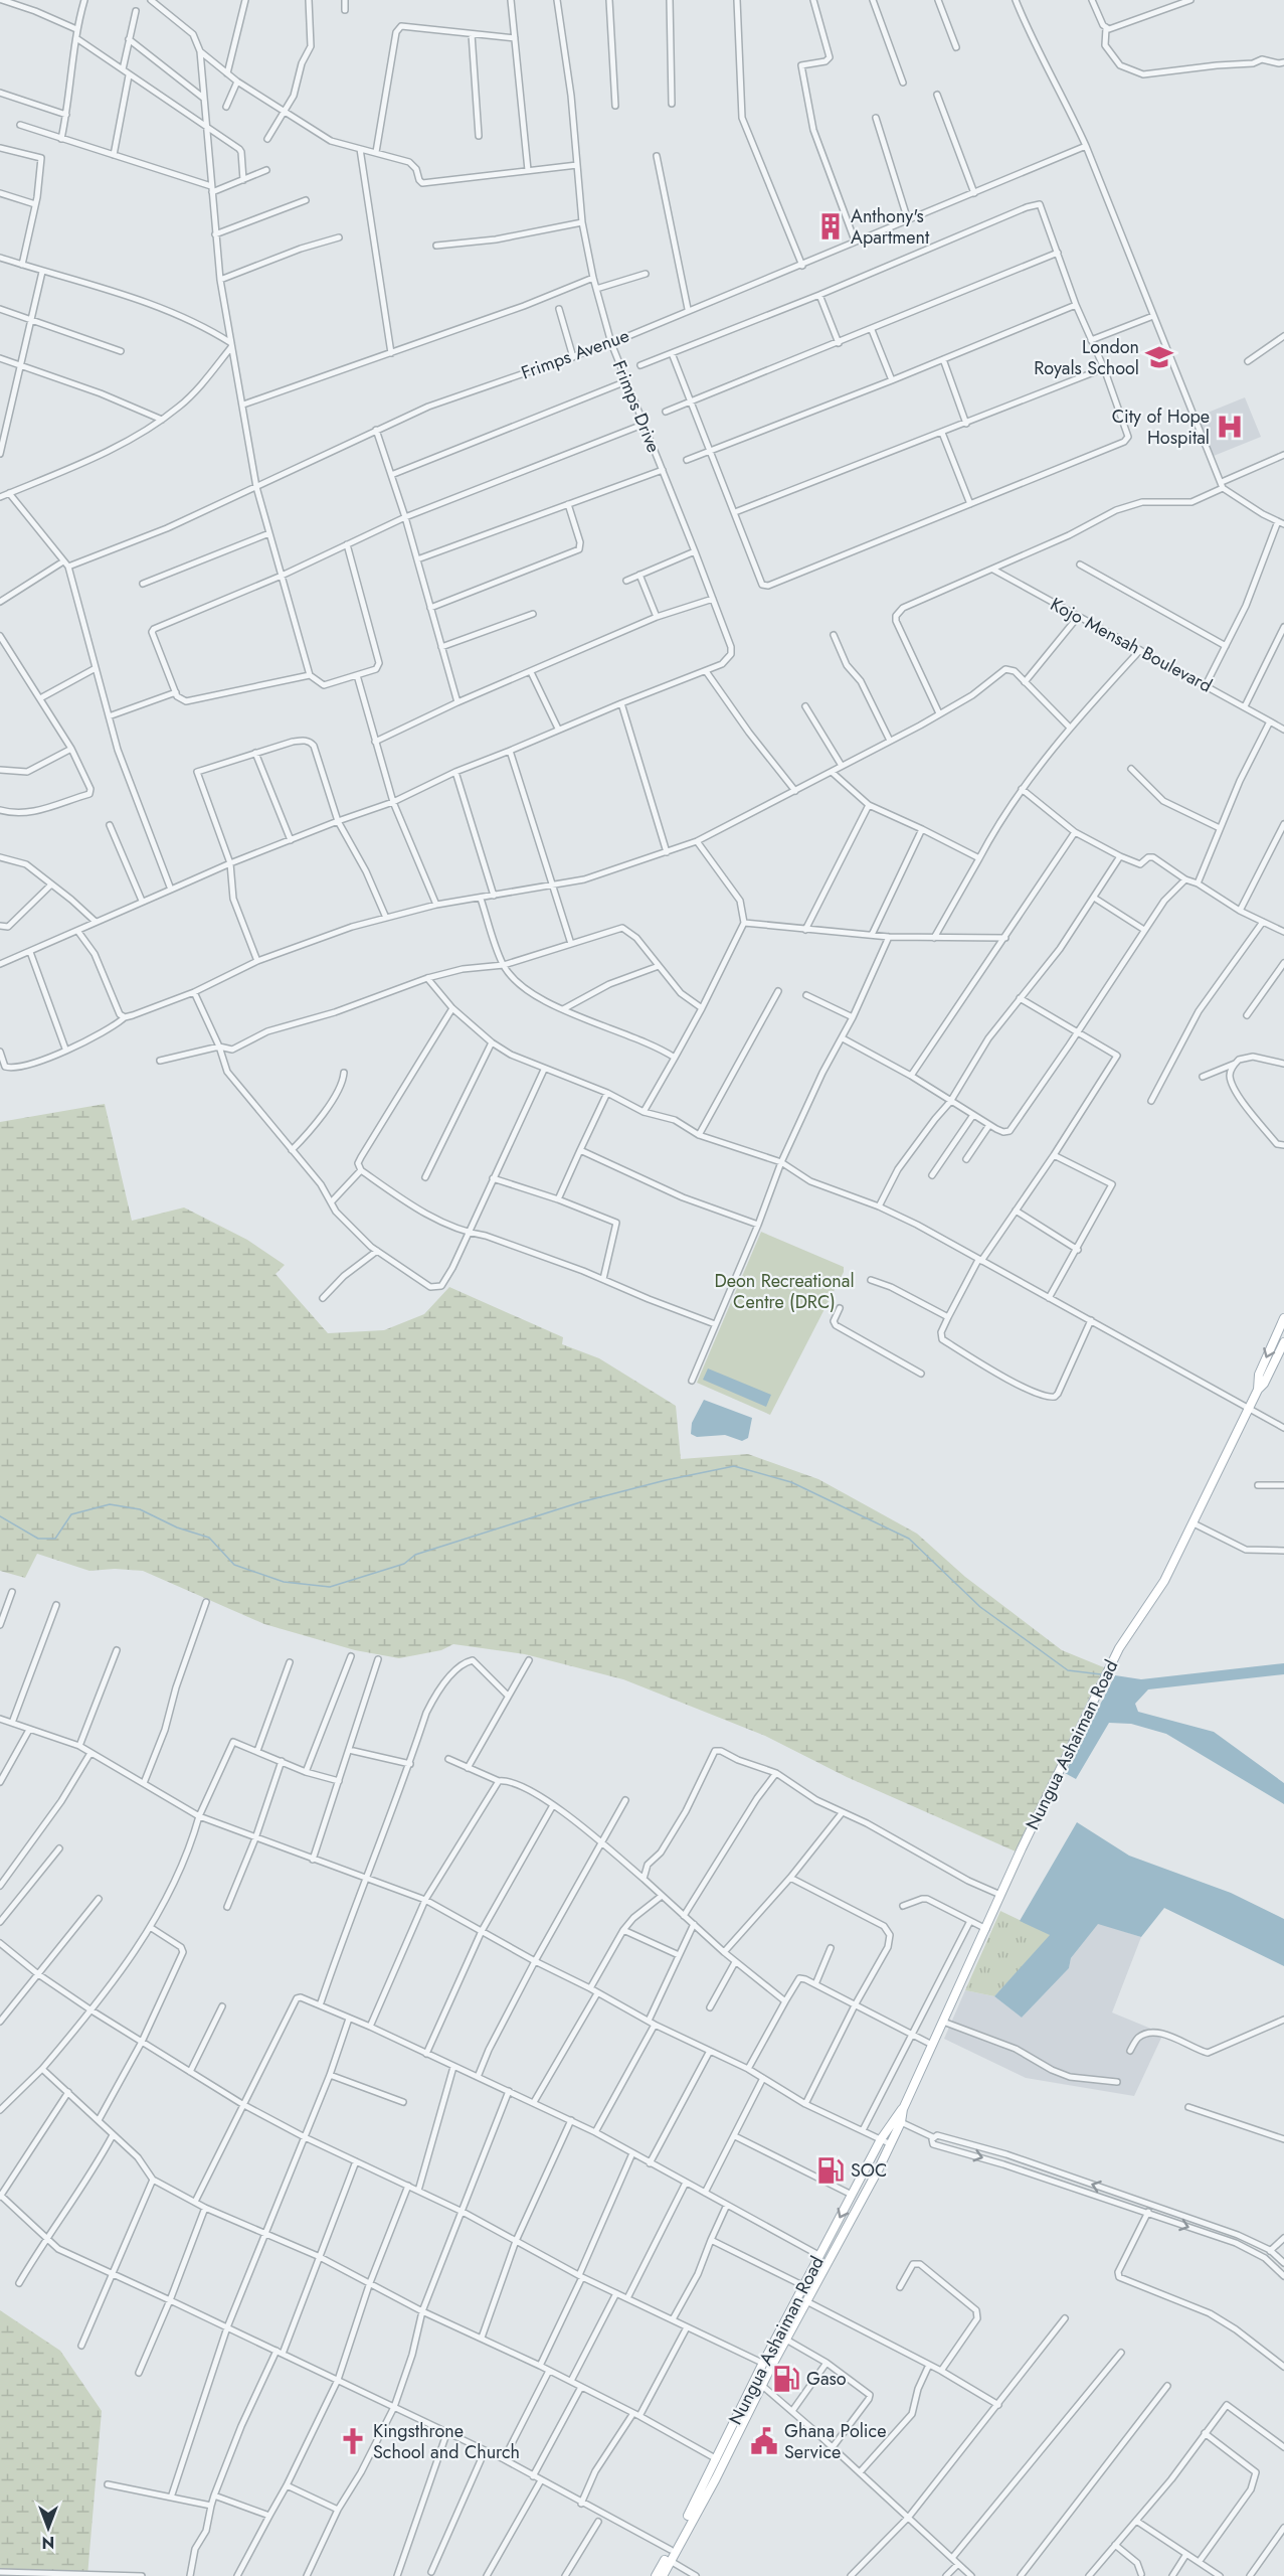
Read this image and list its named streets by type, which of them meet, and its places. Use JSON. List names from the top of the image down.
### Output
{
  "streets": {
    "main road": ["Nungua Ashaiman Road"],
    "street": ["Frimps Avenue", "Frimps Drive", "Kojo Mensah Boulevard"]
  },
  "crossings": [
    ["Frimps Avenue", "Frimps Drive"]
  ],
  "parks": ["Deon Recreational Centre (DRC)"],
  "places": {
    "building": ["Anthony's Apartment"],
    "school or university": ["London Royals School"],
    "hospital": ["City of Hope Hospital"],
    "fuel station": ["SOC", "Gaso"],
    "church": ["Kingsthrone School and Church"],
    "public building": ["Ghana Police Service"]
  },
  "north": "bottom"
}
